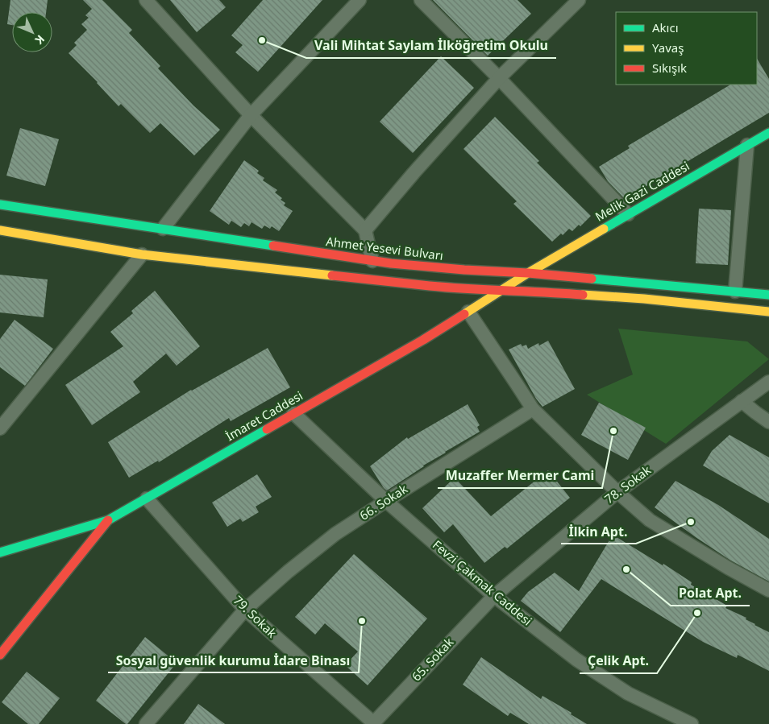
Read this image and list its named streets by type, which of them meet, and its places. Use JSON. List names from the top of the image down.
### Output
{
  "streets": {
    "main road": ["Melik Gazi Caddesi", "Ahmet Yesevi Bulvarı", "İmaret Caddesi"],
    "street": [
      "78. Sokak",
      "66. Sokak",
      "Fevzi Çakmak Caddesi",
      "79. Sokak",
      "65. Sokak"
    ]
  },
  "crossings": [
    ["Melik Gazi Caddesi", "Ahmet Yesevi Bulvarı"],
    ["Melik Gazi Caddesi", "İmaret Caddesi"],
    ["Ahmet Yesevi Bulvarı", "İmaret Caddesi"],
    ["İmaret Caddesi", "Fevzi Çakmak Caddesi"],
    ["İmaret Caddesi", "79. Sokak"],
    ["78. Sokak", "Fevzi Çakmak Caddesi"],
    ["78. Sokak", "65. Sokak"],
    ["66. Sokak", "Fevzi Çakmak Caddesi"],
    ["66. Sokak", "79. Sokak"],
    ["Fevzi Çakmak Caddesi", "65. Sokak"],
    ["79. Sokak", "65. Sokak"]
  ],
  "places": [
    "Vali Mihtat Saylam İlköğretim Okulu",
    "Muzaffer Mermer Cami",
    "İlkin Apt.",
    "Polat Apt.",
    "Çelik Apt.",
    "Sosyal güvenlik kurumu İdare Binası"
  ],
  "legend": ["Akıcı", "Yavaş", "Sıkışık"],
  "north": "bottom right"
}
